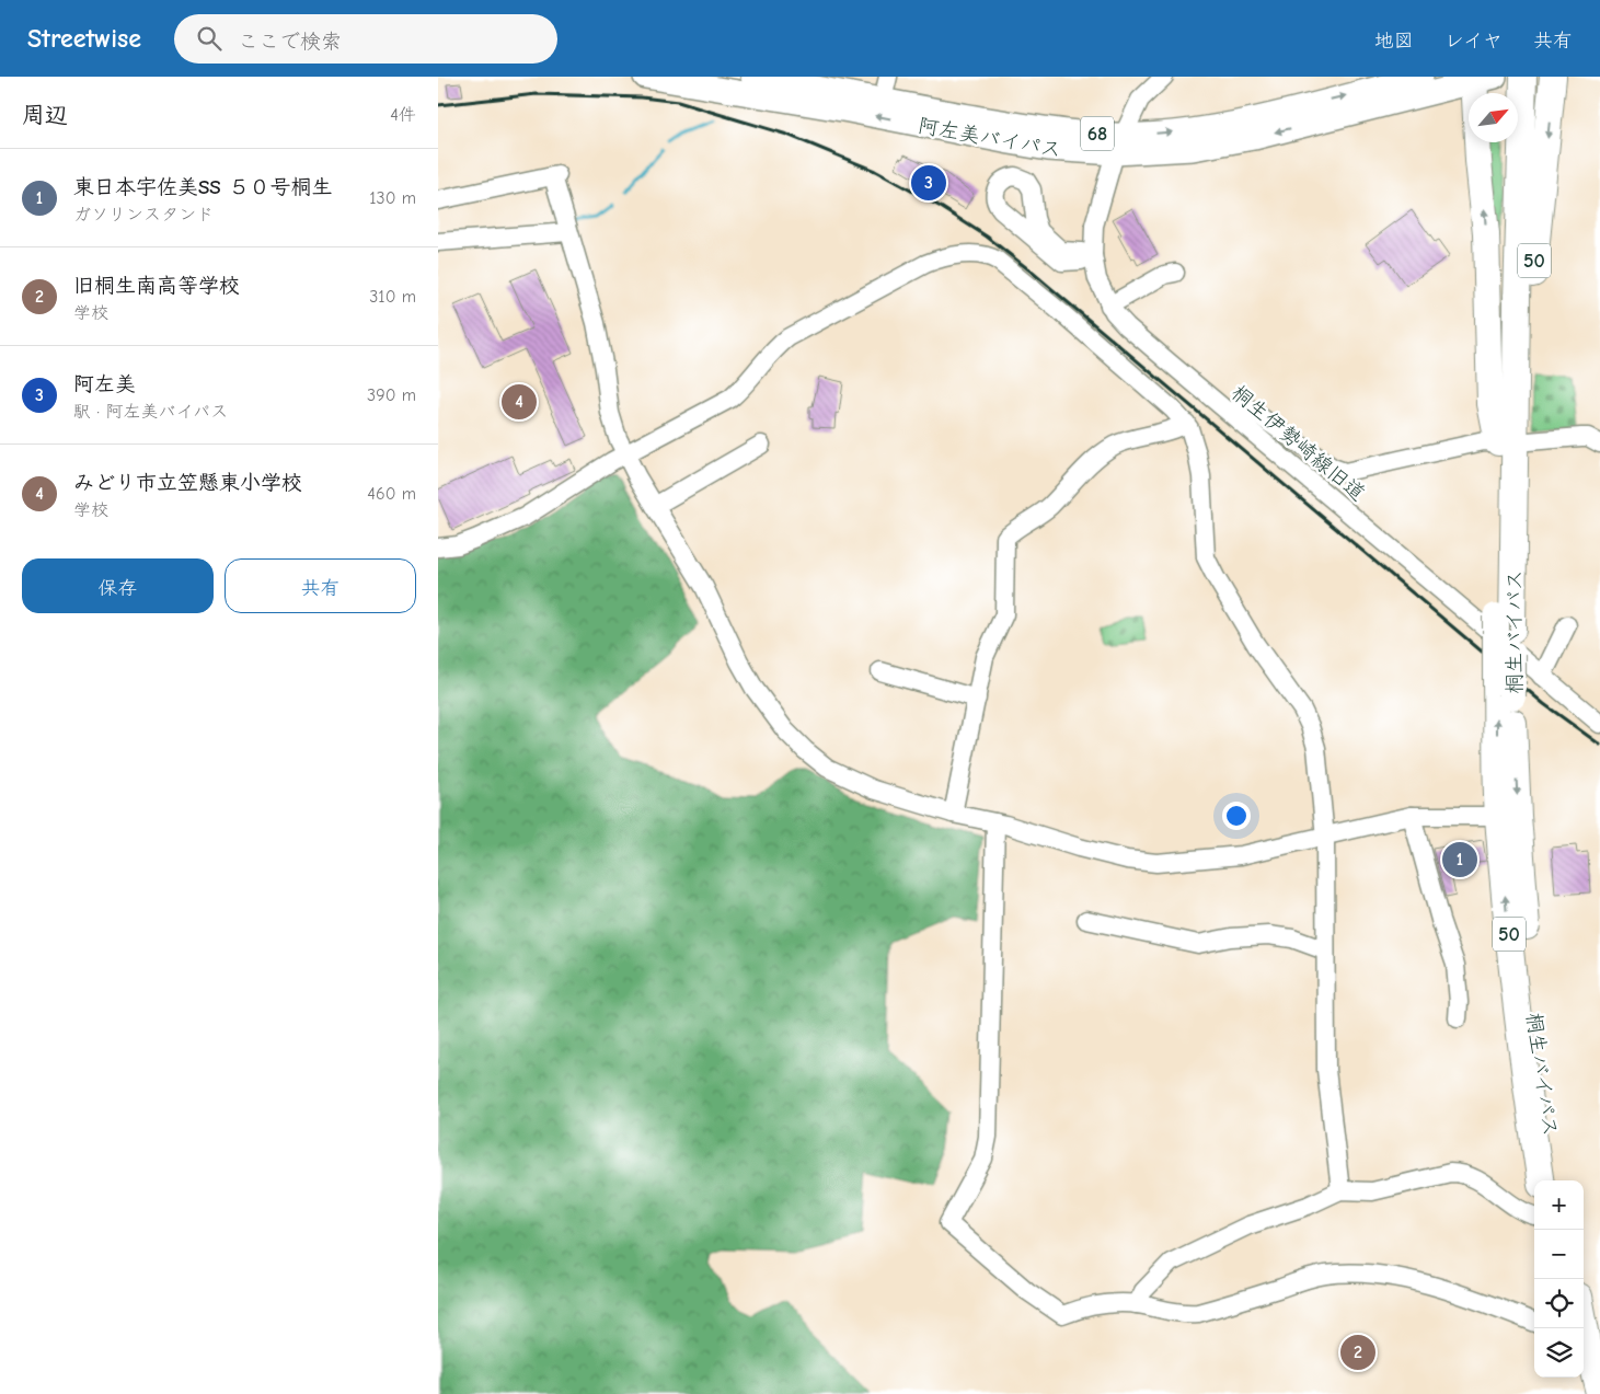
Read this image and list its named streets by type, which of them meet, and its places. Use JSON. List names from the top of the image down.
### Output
{
  "streets": {
    "highway": ["50", "桐生バイパス"],
    "main road": ["68", "阿左美バイパス"],
    "street": ["桐生伊勢崎線旧道"]
  },
  "crossings": [
    ["阿左美バイパス", "50"],
    ["阿左美バイパス", "桐生伊勢崎線旧道"],
    ["阿左美バイパス", "桐生バイパス"],
    ["50", "桐生バイパス"]
  ],
  "north": "top right",
  "page": {
    "header": "Streetwise",
    "search": "ここで検索",
    "nav": ["地図", "レイヤ", "共有"],
    "heading": ["周辺", "4件"],
    "list": [
      {
        "mark": "1",
        "name": "東日本宇佐美SS ５０号桐生",
        "note": "ガソリンスタンド",
        "value": "130 m"
      },
      {
        "mark": "2",
        "name": "旧桐生南高等学校",
        "note": "学校",
        "value": "310 m"
      },
      {
        "mark": "3",
        "name": "阿左美",
        "note": "駅 · 阿左美バイパス",
        "value": "390 m"
      },
      {
        "mark": "4",
        "name": "みどり市立笠懸東小学校",
        "note": "学校",
        "value": "460 m"
      }
    ],
    "pins": [
      "3",
      "4",
      "1",
      "2"
    ],
    "buttons": ["保存", "共有"],
    "map_buttons": ["+", "−"]
  }
}
